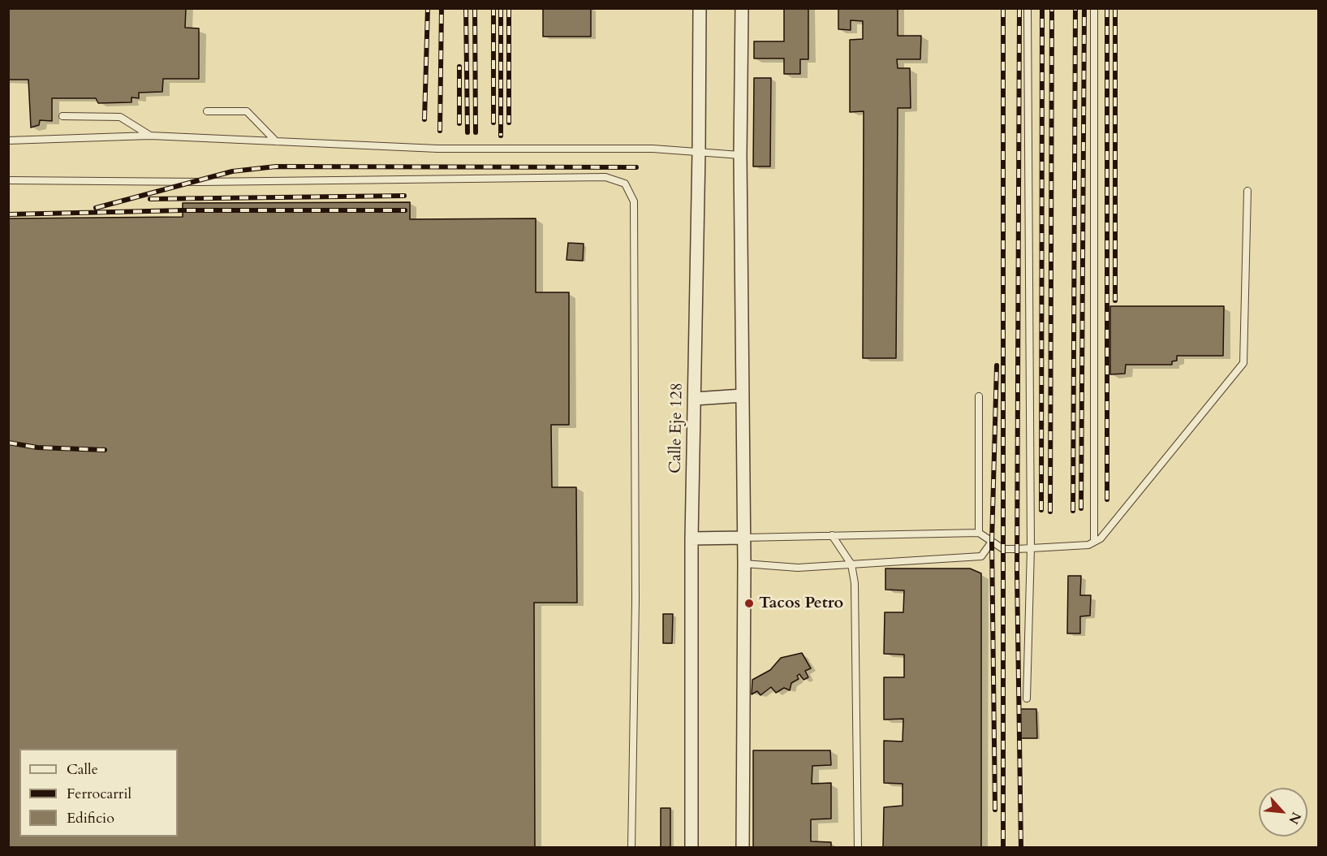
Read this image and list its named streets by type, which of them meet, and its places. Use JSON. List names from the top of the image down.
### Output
{
  "streets": {
    "street": ["Calle Eje 128"]
  },
  "places": ["Tacos Petro"],
  "legend": ["Calle", "Ferrocarril", "Edificio"],
  "north": "bottom right"
}
